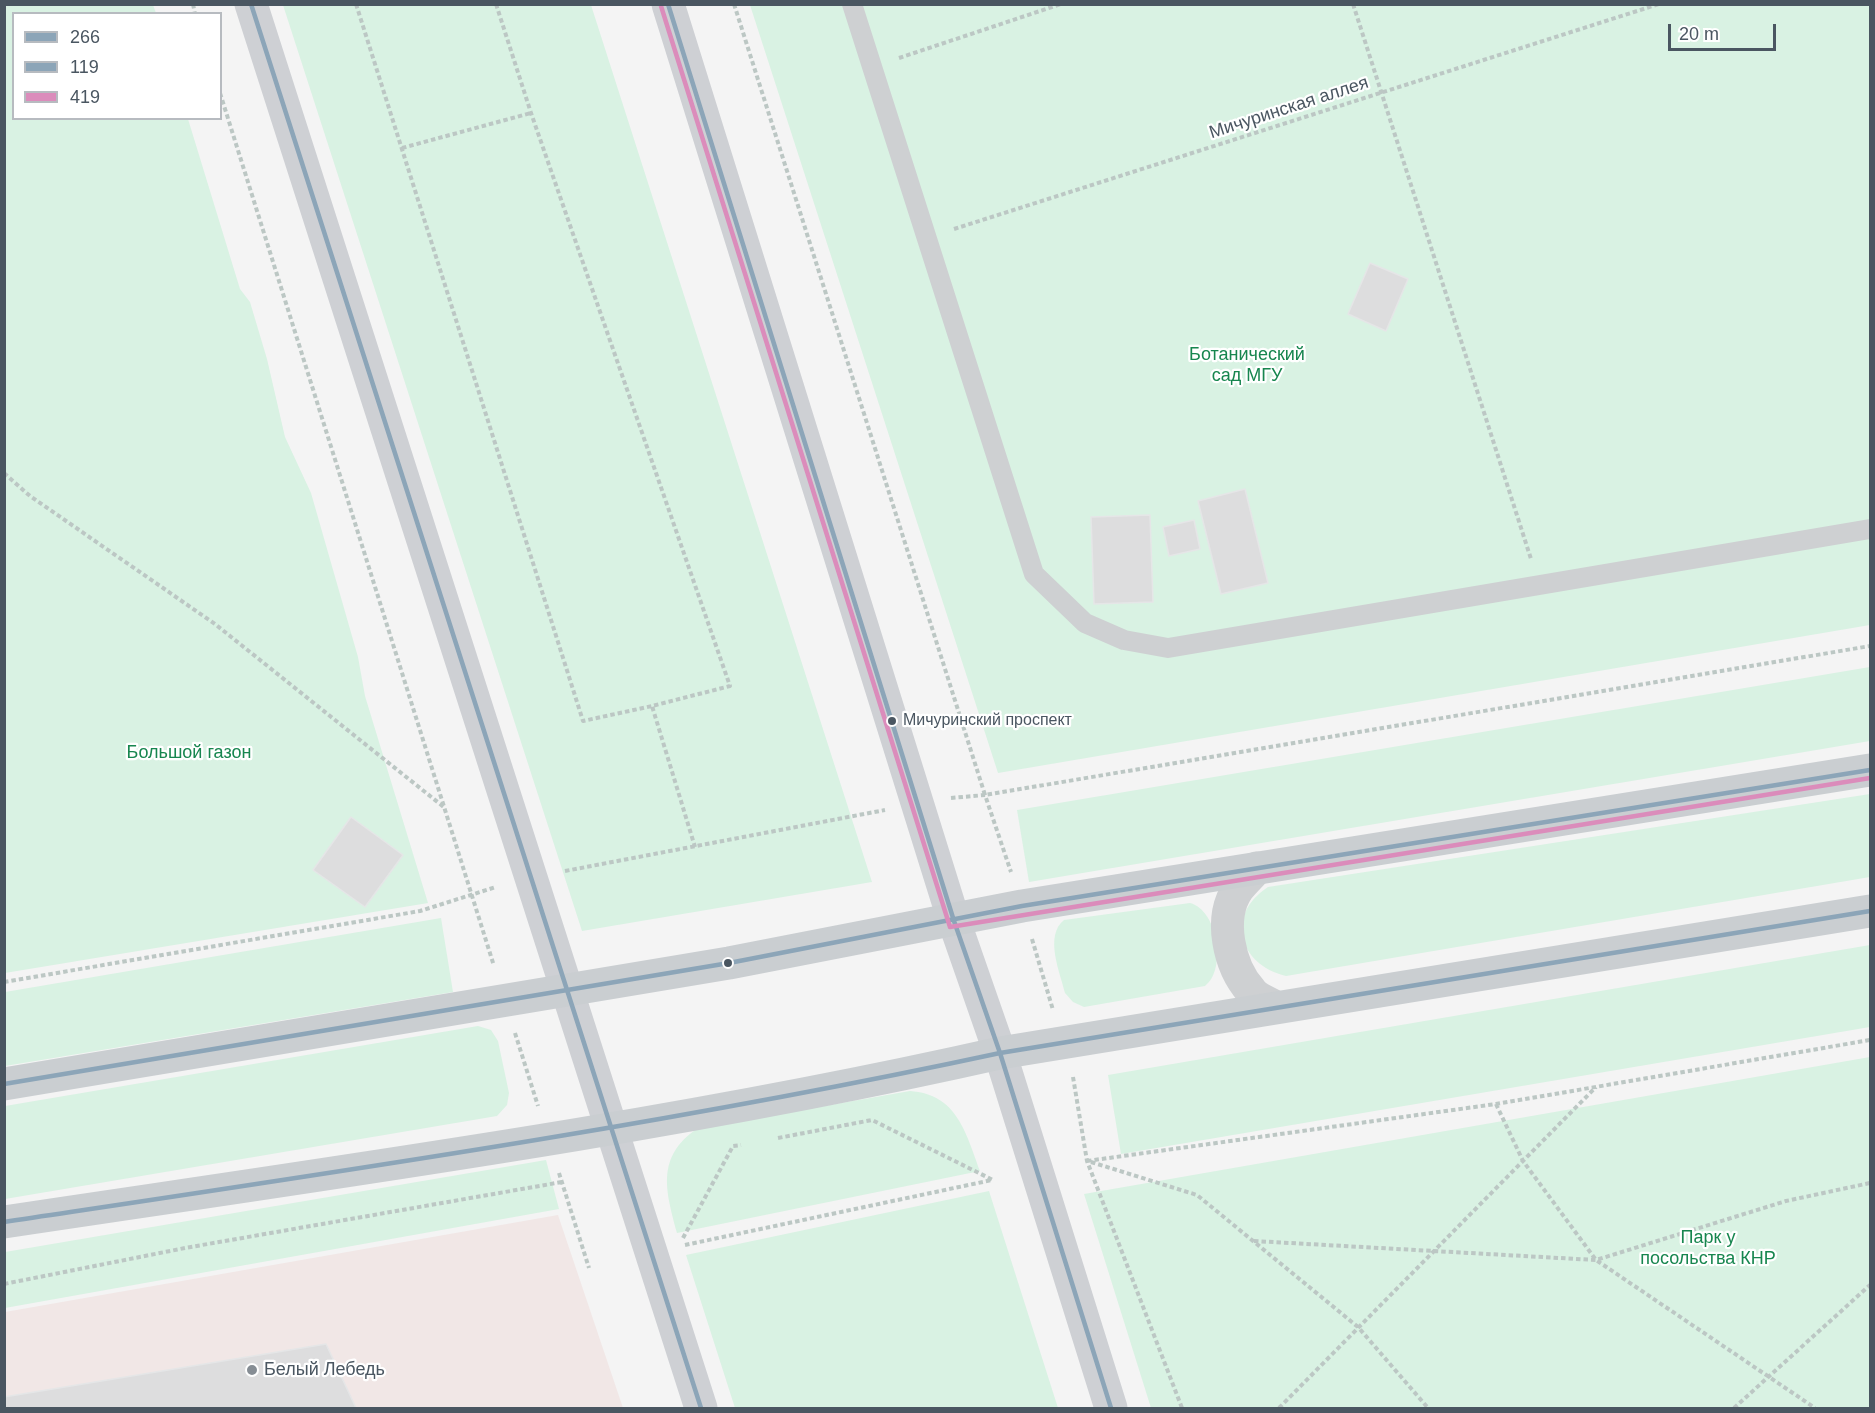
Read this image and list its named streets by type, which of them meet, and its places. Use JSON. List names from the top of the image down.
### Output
{
  "streets": {
    "path": ["Мичуринская аллея"]
  },
  "parks": ["Ботанический сад МГУ", "Большой газон", "Парк у посольства КНР"],
  "places": ["Мичуринский проспект", "Белый Лебедь"],
  "lines": ["transit line 119", "transit line 419", "transit line 266"],
  "legend": ["266", "119", "419"],
  "scale_bar": "20 m"
}
